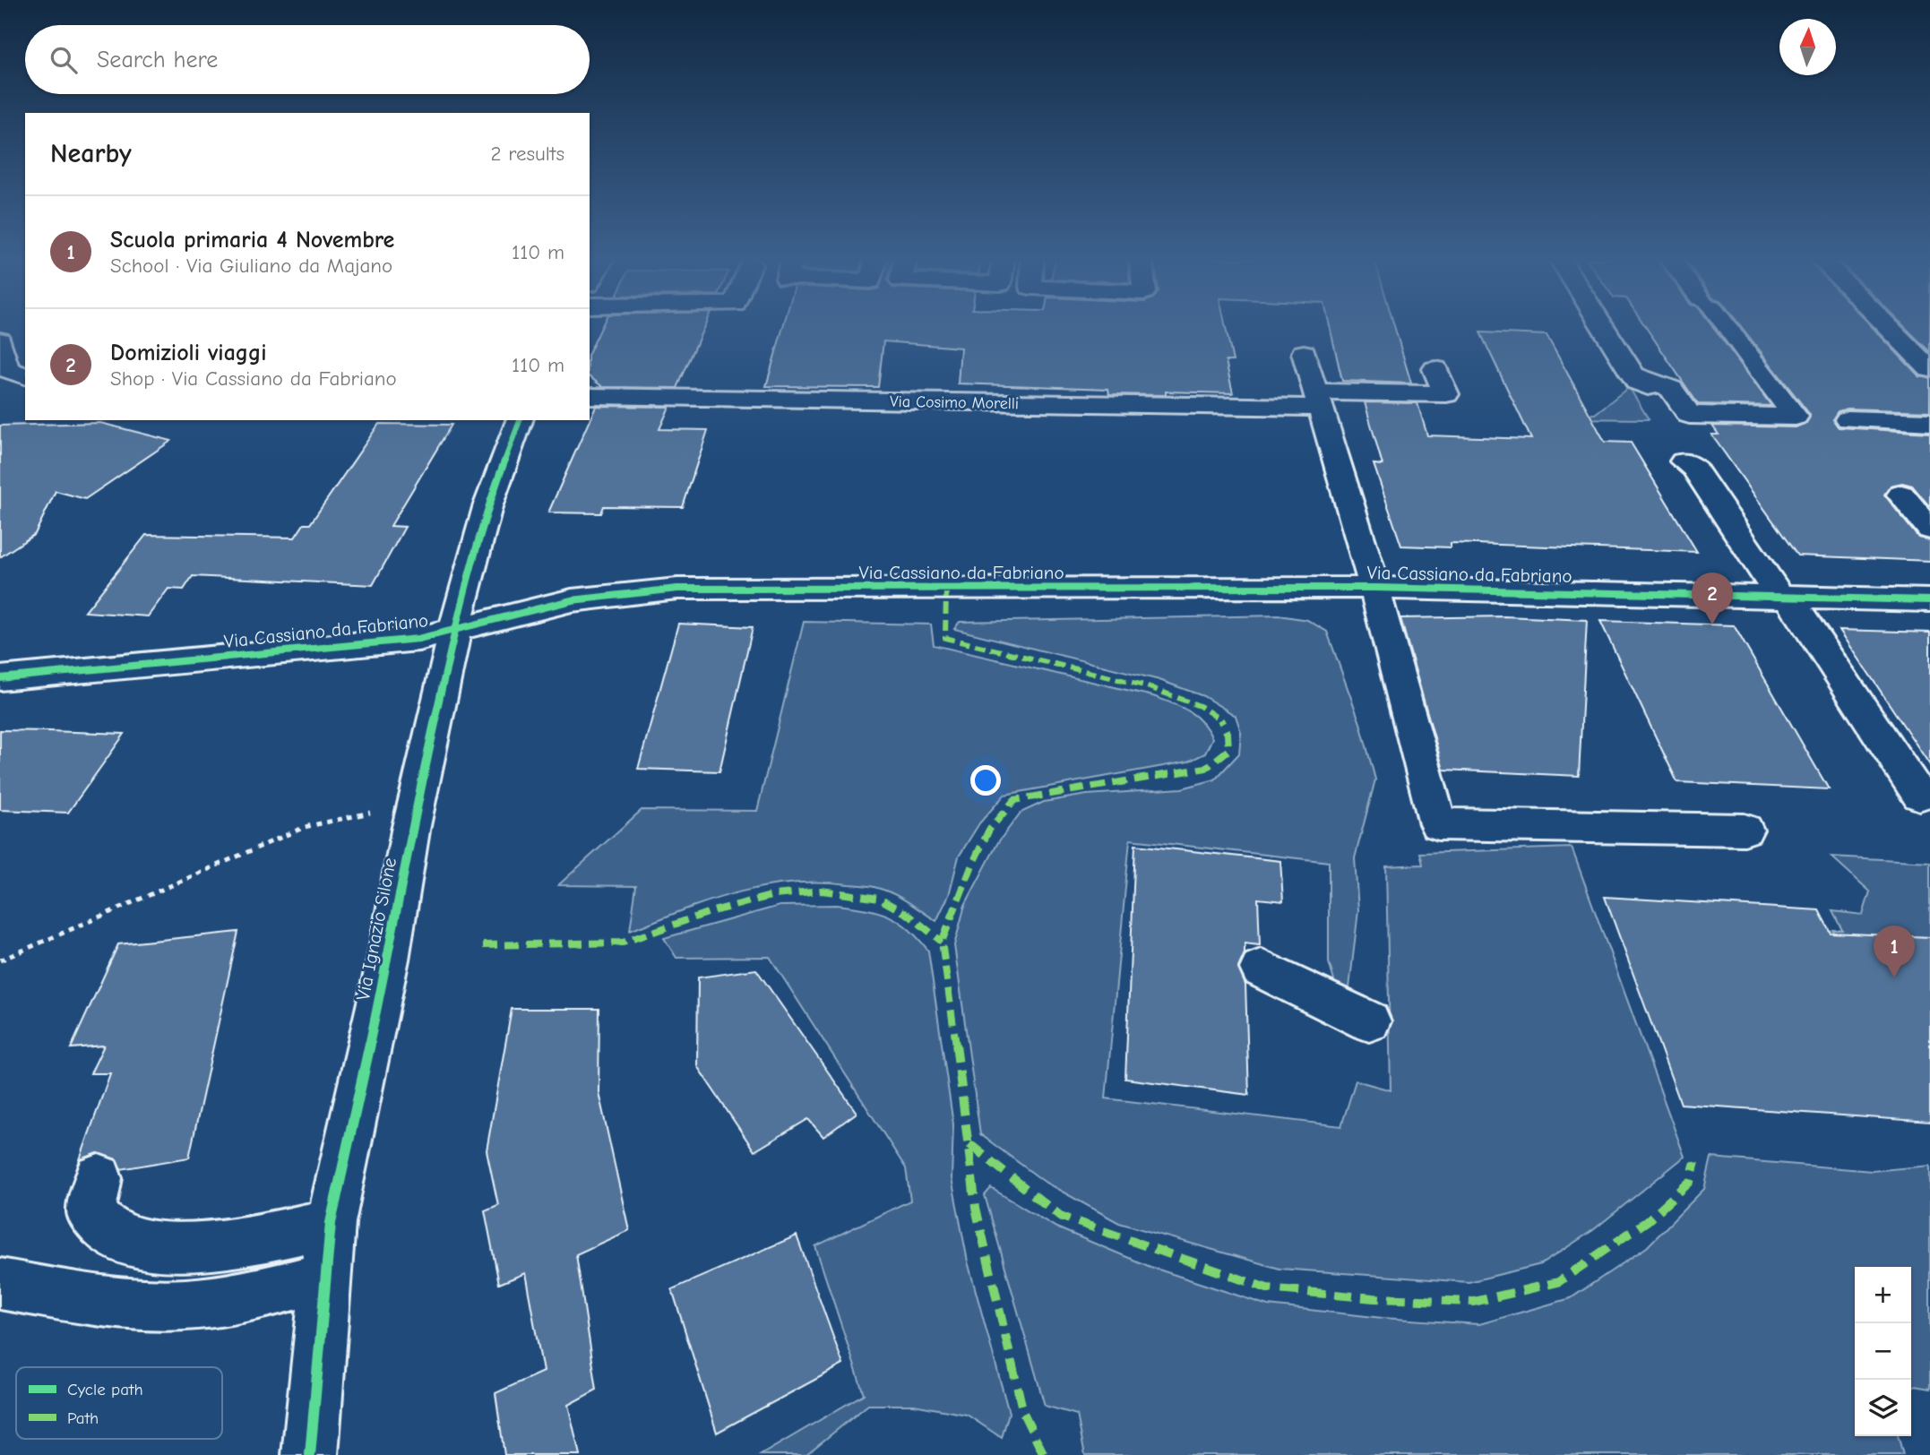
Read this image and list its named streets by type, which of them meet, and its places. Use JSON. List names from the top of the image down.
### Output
{
  "streets": {
    "street": ["Via Cosimo Morelli", "Via Cassiano da Fabriano", "Via Ignazio Silone"]
  },
  "crossings": [
    ["Via Cassiano da Fabriano", "Via Ignazio Silone"]
  ],
  "legend": ["Cycle path", "Path"],
  "north": "top",
  "page": {
    "search": "Search here",
    "heading": ["Nearby", "2 results"],
    "list": [
      {
        "mark": "1",
        "name": "Scuola primaria 4 Novembre",
        "note": "School · Via Giuliano da Majano",
        "value": "110 m"
      },
      {
        "mark": "2",
        "name": "Domizioli viaggi",
        "note": "Shop · Via Cassiano da Fabriano",
        "value": "110 m"
      }
    ],
    "pins": ["2", "1"],
    "map_buttons": ["+", "−"]
  }
}
